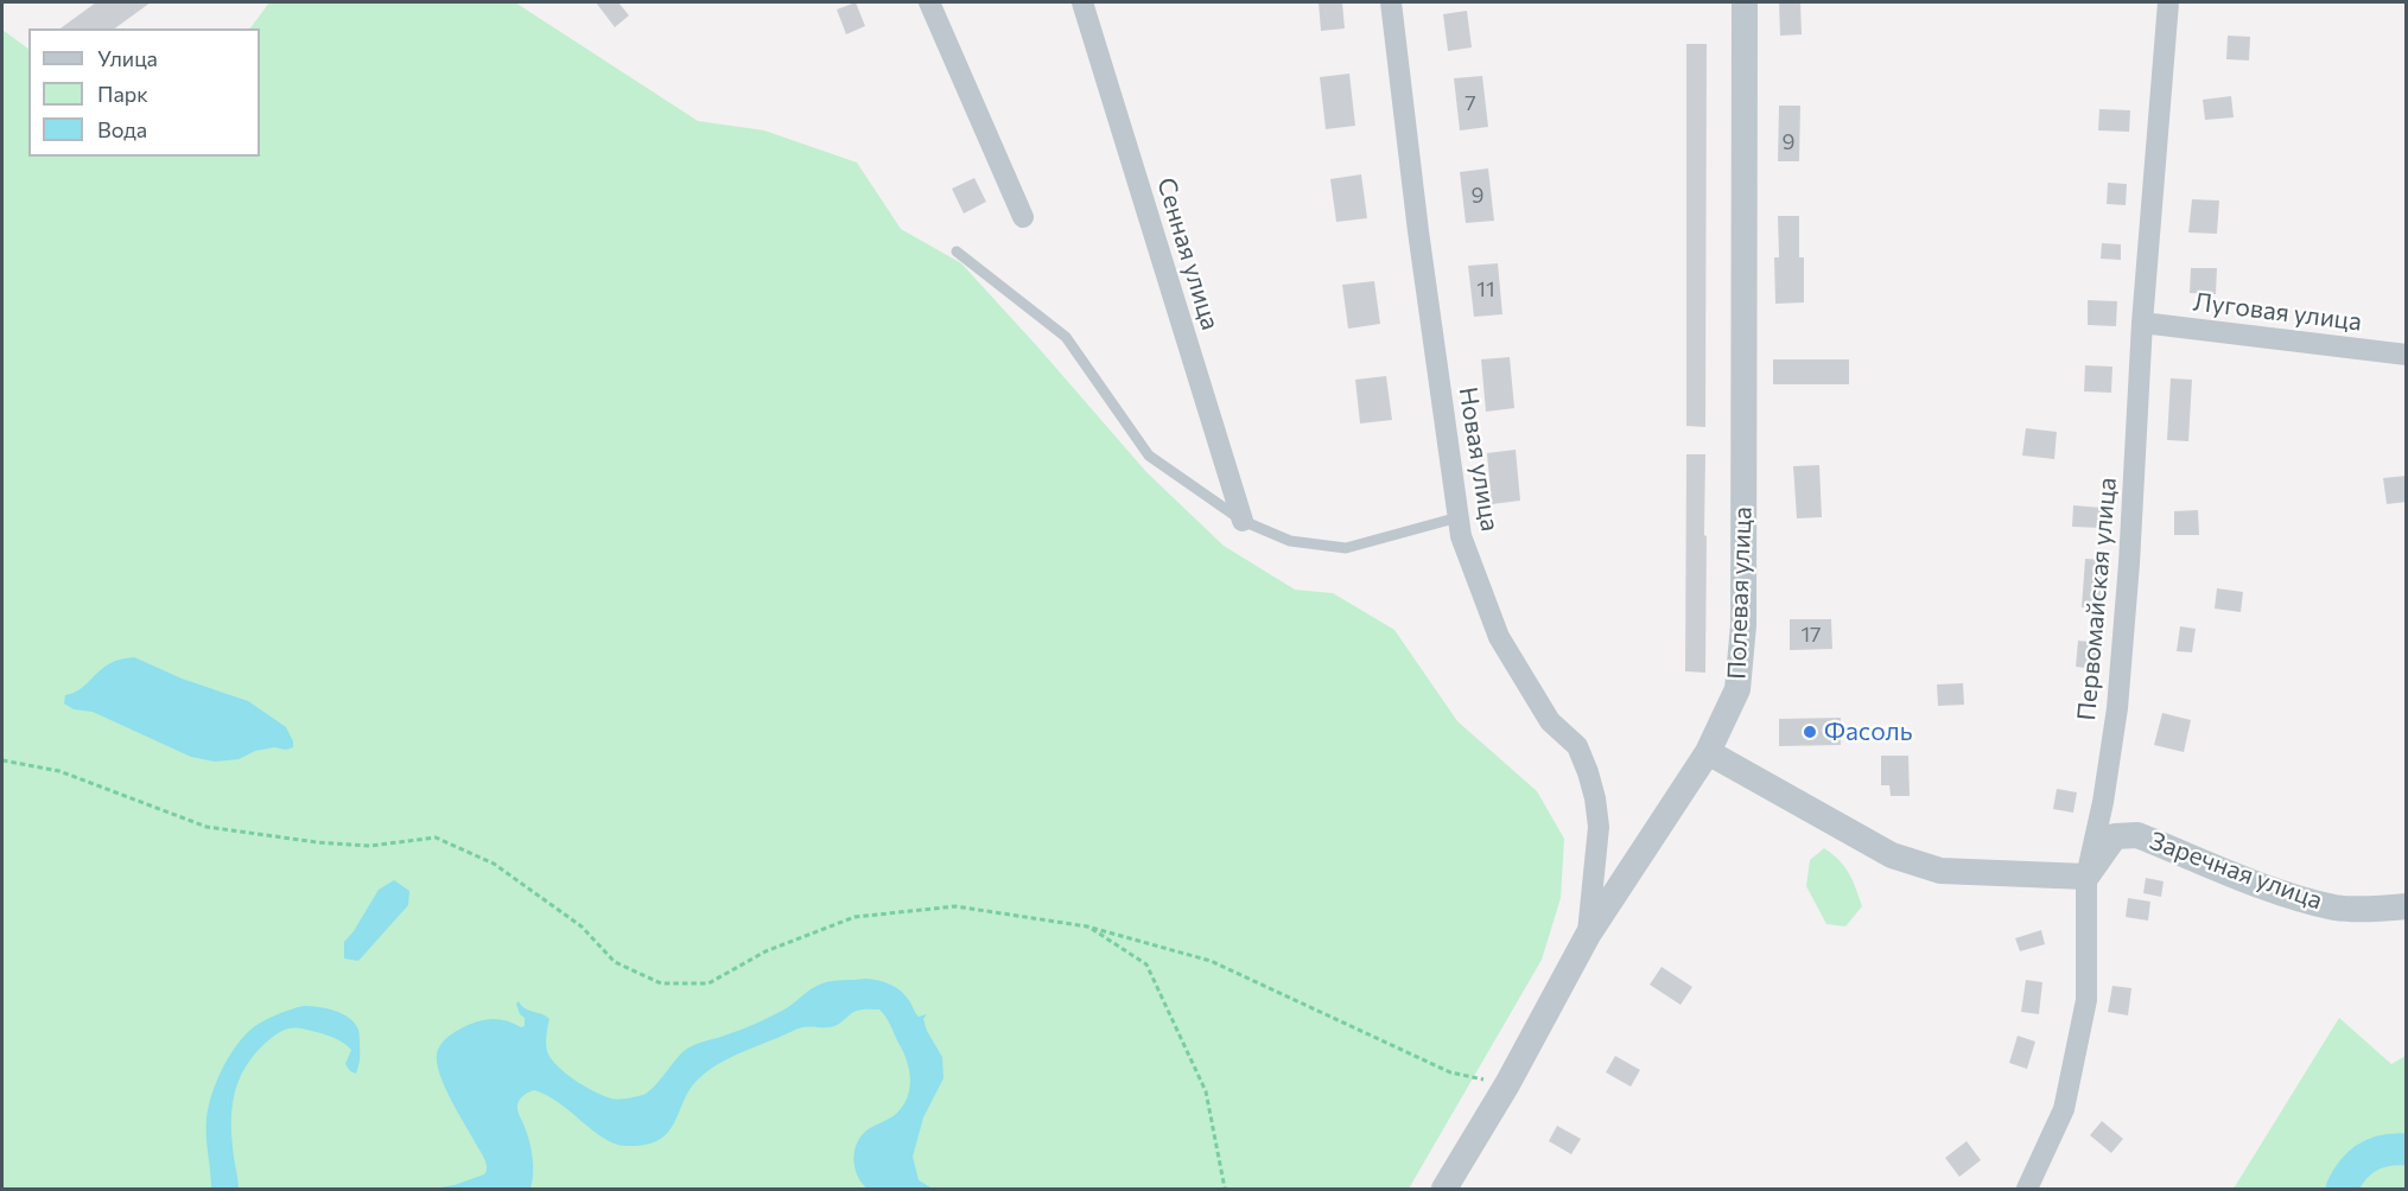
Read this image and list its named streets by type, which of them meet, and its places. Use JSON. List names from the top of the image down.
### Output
{
  "streets": {
    "street": [
      "Сенная улица",
      "Луговая улица",
      "Новая улица",
      "Полевая улица",
      "Первомайская улица",
      "Заречная улица"
    ]
  },
  "crossings": [
    ["Луговая улица", "Первомайская улица"],
    ["Новая улица", "Полевая улица"],
    ["Первомайская улица", "Заречная улица"]
  ],
  "places": ["Фасоль"],
  "house_numbers": [
    "7",
    "9",
    "9",
    "11",
    "17"
  ],
  "legend": ["Улица", "Парк", "Вода"]
}
